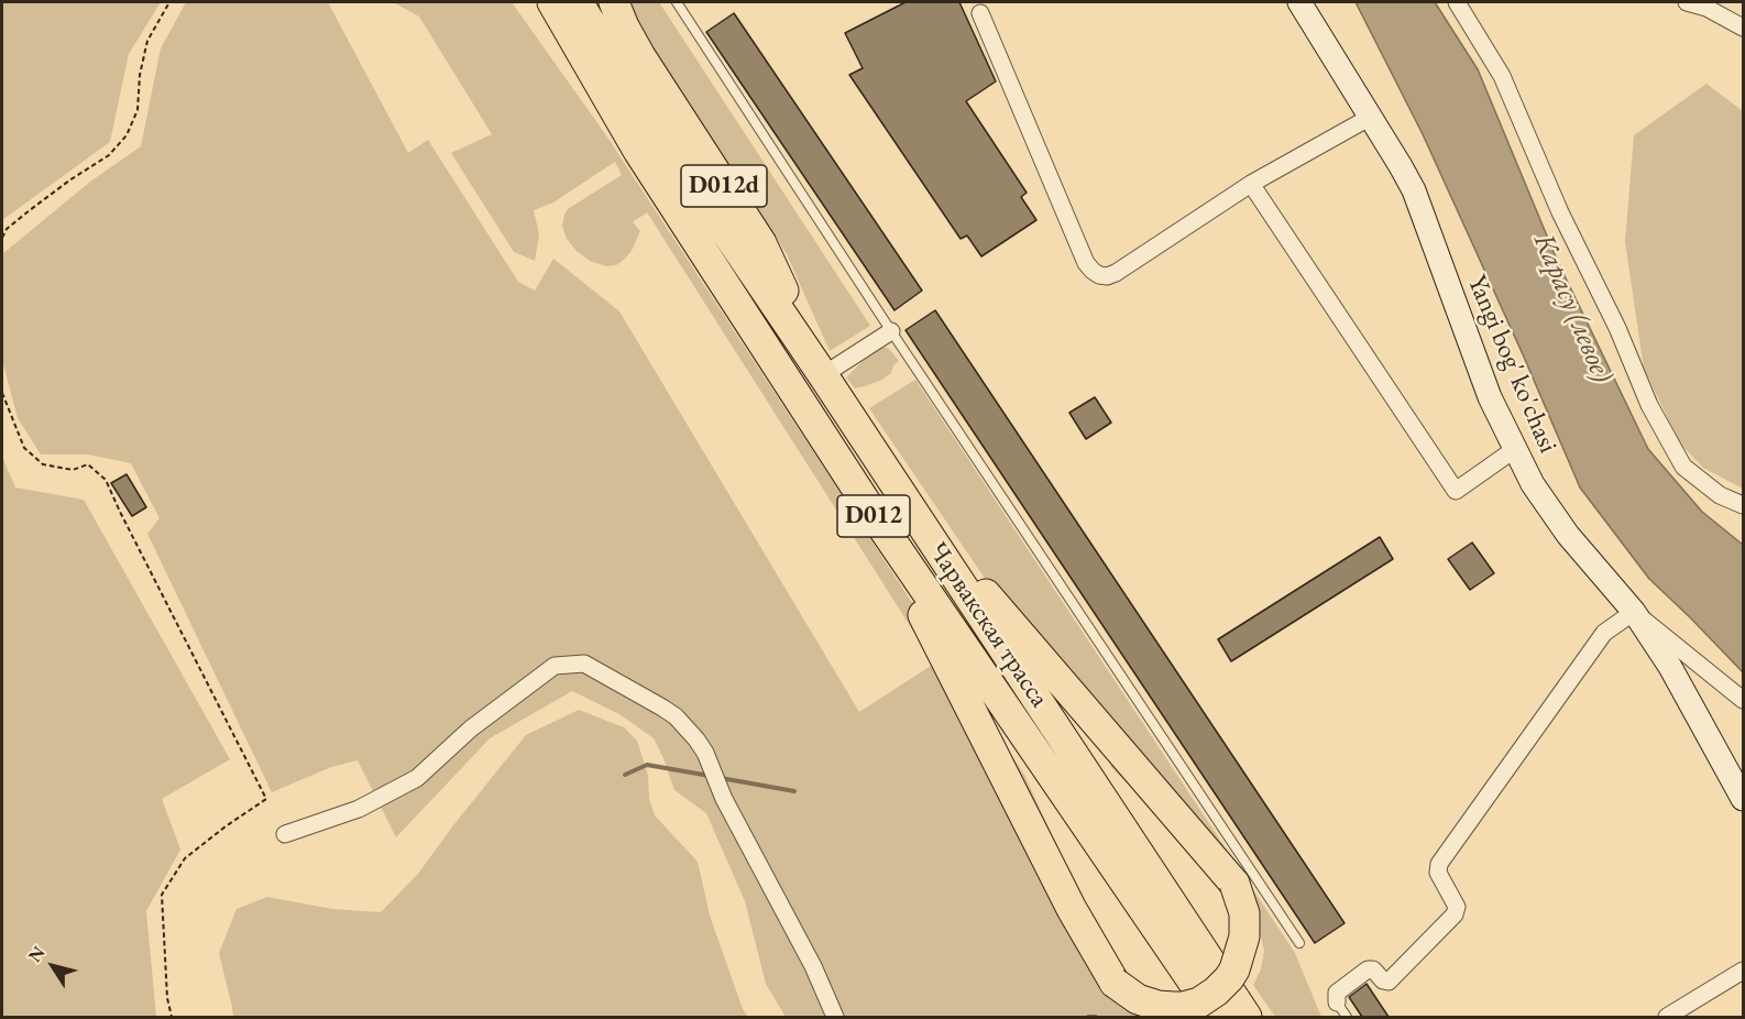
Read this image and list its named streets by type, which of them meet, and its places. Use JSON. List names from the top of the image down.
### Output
{
  "streets": {
    "highway": ["D012d", "D012", "Чарвакская трасса"],
    "main road": ["Yangi bog' ko'chasi"]
  },
  "crossings": [
    ["D012d", "Чарвакская трасса"]
  ],
  "water": ["Карасу (левое)"],
  "north": "top left"
}
